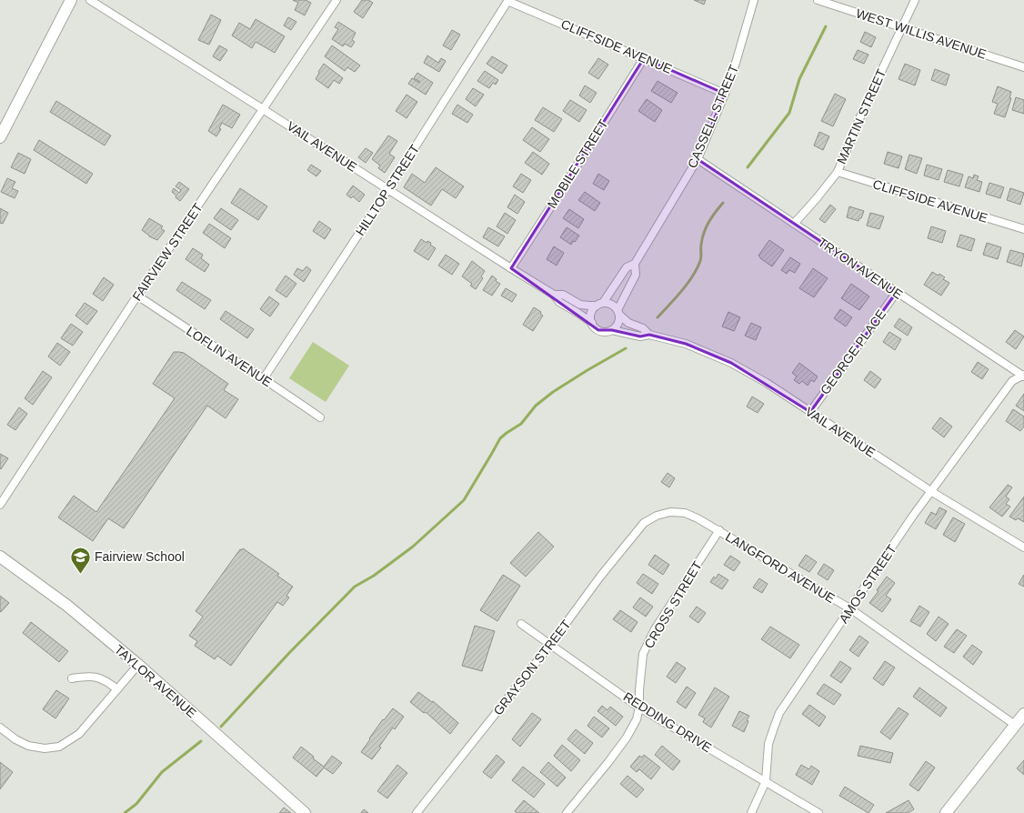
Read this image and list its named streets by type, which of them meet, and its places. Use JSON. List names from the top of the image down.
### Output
{
  "streets": {
    "street": [
      "WEST WILLIS AVENUE",
      "CLIFFSIDE AVENUE",
      "CASSELL STREET",
      "MARTIN STREET",
      "VAIL AVENUE",
      "MOBILE STREET",
      "HILLTOP STREET",
      "FAIRVIEW STREET",
      "TRYON AVENUE",
      "GEORGE PLACE",
      "LOFLIN AVENUE",
      "LANGFORD AVENUE",
      "AMOS STREET",
      "CROSS STREET",
      "GRAYSON STREET",
      "TAYLOR AVENUE",
      "REDDING DRIVE"
    ]
  },
  "crossings": [
    ["WEST WILLIS AVENUE", "MARTIN STREET"],
    ["CLIFFSIDE AVENUE", "CASSELL STREET"],
    ["CLIFFSIDE AVENUE", "MARTIN STREET"],
    ["CLIFFSIDE AVENUE", "MOBILE STREET"],
    ["CLIFFSIDE AVENUE", "HILLTOP STREET"],
    ["CASSELL STREET", "VAIL AVENUE"],
    ["CASSELL STREET", "TRYON AVENUE"],
    ["MARTIN STREET", "TRYON AVENUE"],
    ["VAIL AVENUE", "MOBILE STREET"],
    ["VAIL AVENUE", "HILLTOP STREET"],
    ["VAIL AVENUE", "FAIRVIEW STREET"],
    ["VAIL AVENUE", "GEORGE PLACE"],
    ["VAIL AVENUE", "AMOS STREET"],
    ["HILLTOP STREET", "LOFLIN AVENUE"],
    ["FAIRVIEW STREET", "LOFLIN AVENUE"],
    ["TRYON AVENUE", "GEORGE PLACE"],
    ["TRYON AVENUE", "AMOS STREET"],
    ["LANGFORD AVENUE", "AMOS STREET"],
    ["LANGFORD AVENUE", "CROSS STREET"],
    ["LANGFORD AVENUE", "GRAYSON STREET"],
    ["AMOS STREET", "REDDING DRIVE"],
    ["CROSS STREET", "REDDING DRIVE"],
    ["GRAYSON STREET", "REDDING DRIVE"]
  ],
  "places": {
    "school or university": ["Fairview School"]
  }
}
